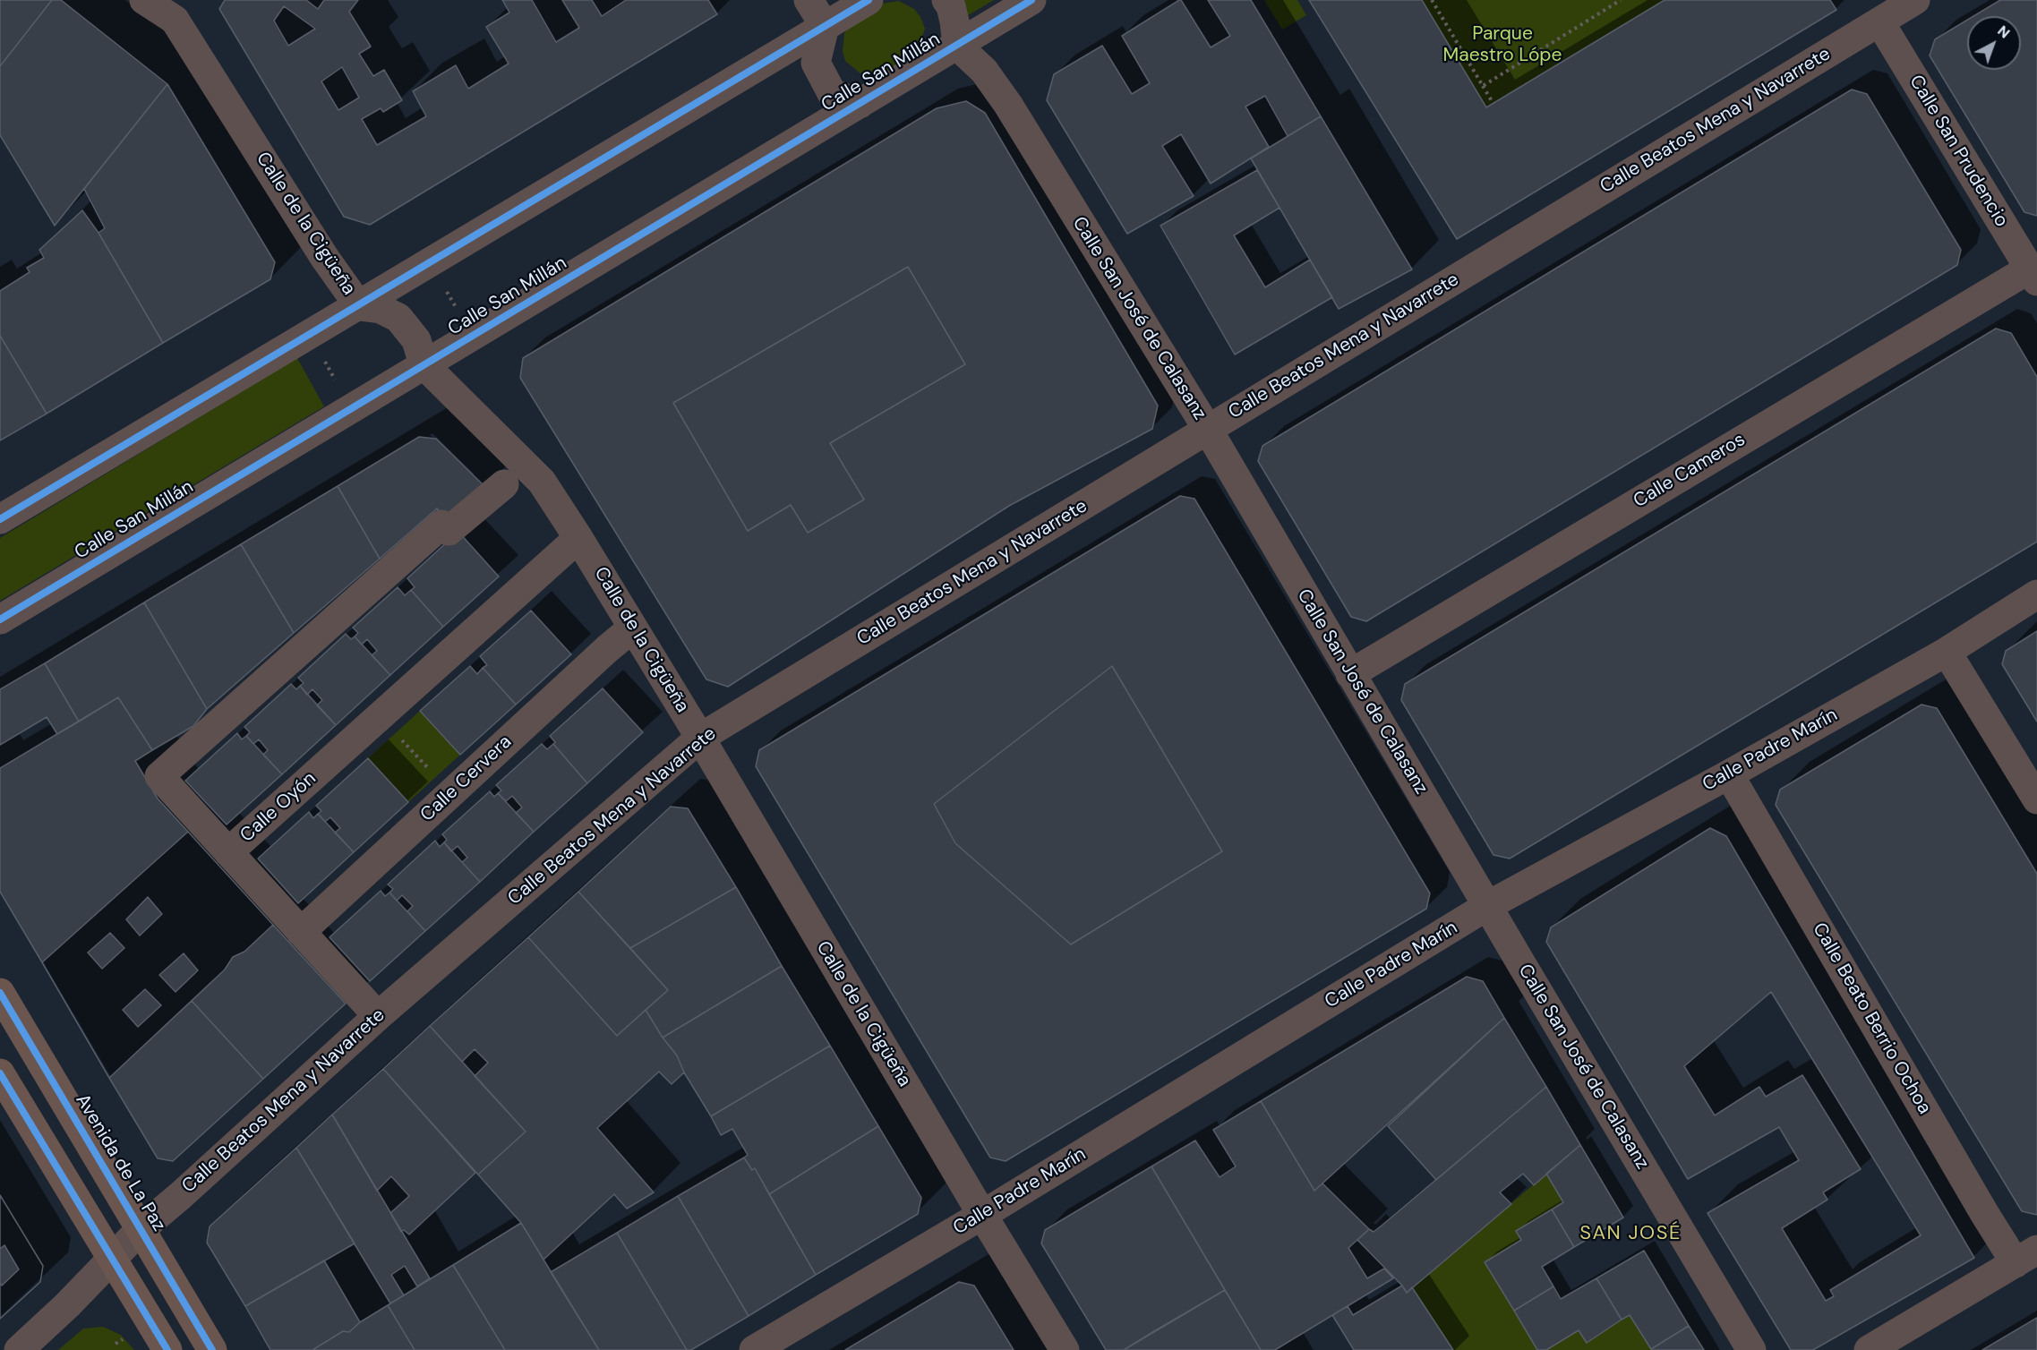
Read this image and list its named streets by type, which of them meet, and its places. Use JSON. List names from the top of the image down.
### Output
{
  "streets": {
    "main road": ["Avenida de La Paz"],
    "street": [
      "Calle San Millán",
      "Calle Beatos Mena y Navarrete",
      "Calle San Prudencio",
      "Calle de la Cigüeña",
      "Calle San José de Calasanz",
      "Calle Cameros",
      "Calle Padre Marín",
      "Calle Cervera",
      "Calle Oyón",
      "Calle Beato Berrio Ochoa"
    ]
  },
  "crossings": [
    ["Calle San Millán", "Calle de la Cigüeña"],
    ["Calle San Millán", "Calle San José de Calasanz"],
    ["Calle Beatos Mena y Navarrete", "Calle San Prudencio"],
    ["Calle Beatos Mena y Navarrete", "Calle de la Cigüeña"],
    ["Calle Beatos Mena y Navarrete", "Calle San José de Calasanz"],
    ["Calle Beatos Mena y Navarrete", "Avenida de La Paz"],
    ["Calle San Prudencio", "Calle Cameros"],
    ["Calle de la Cigüeña", "Calle Padre Marín"],
    ["Calle de la Cigüeña", "Calle Cervera"],
    ["Calle de la Cigüeña", "Calle Oyón"],
    ["Calle San José de Calasanz", "Calle Cameros"],
    ["Calle San José de Calasanz", "Calle Padre Marín"],
    ["Calle Padre Marín", "Calle Beato Berrio Ochoa"]
  ],
  "districts": ["SAN JOSÉ"],
  "parks": ["Parque Maestro Lópe"],
  "north": "top right"
}
